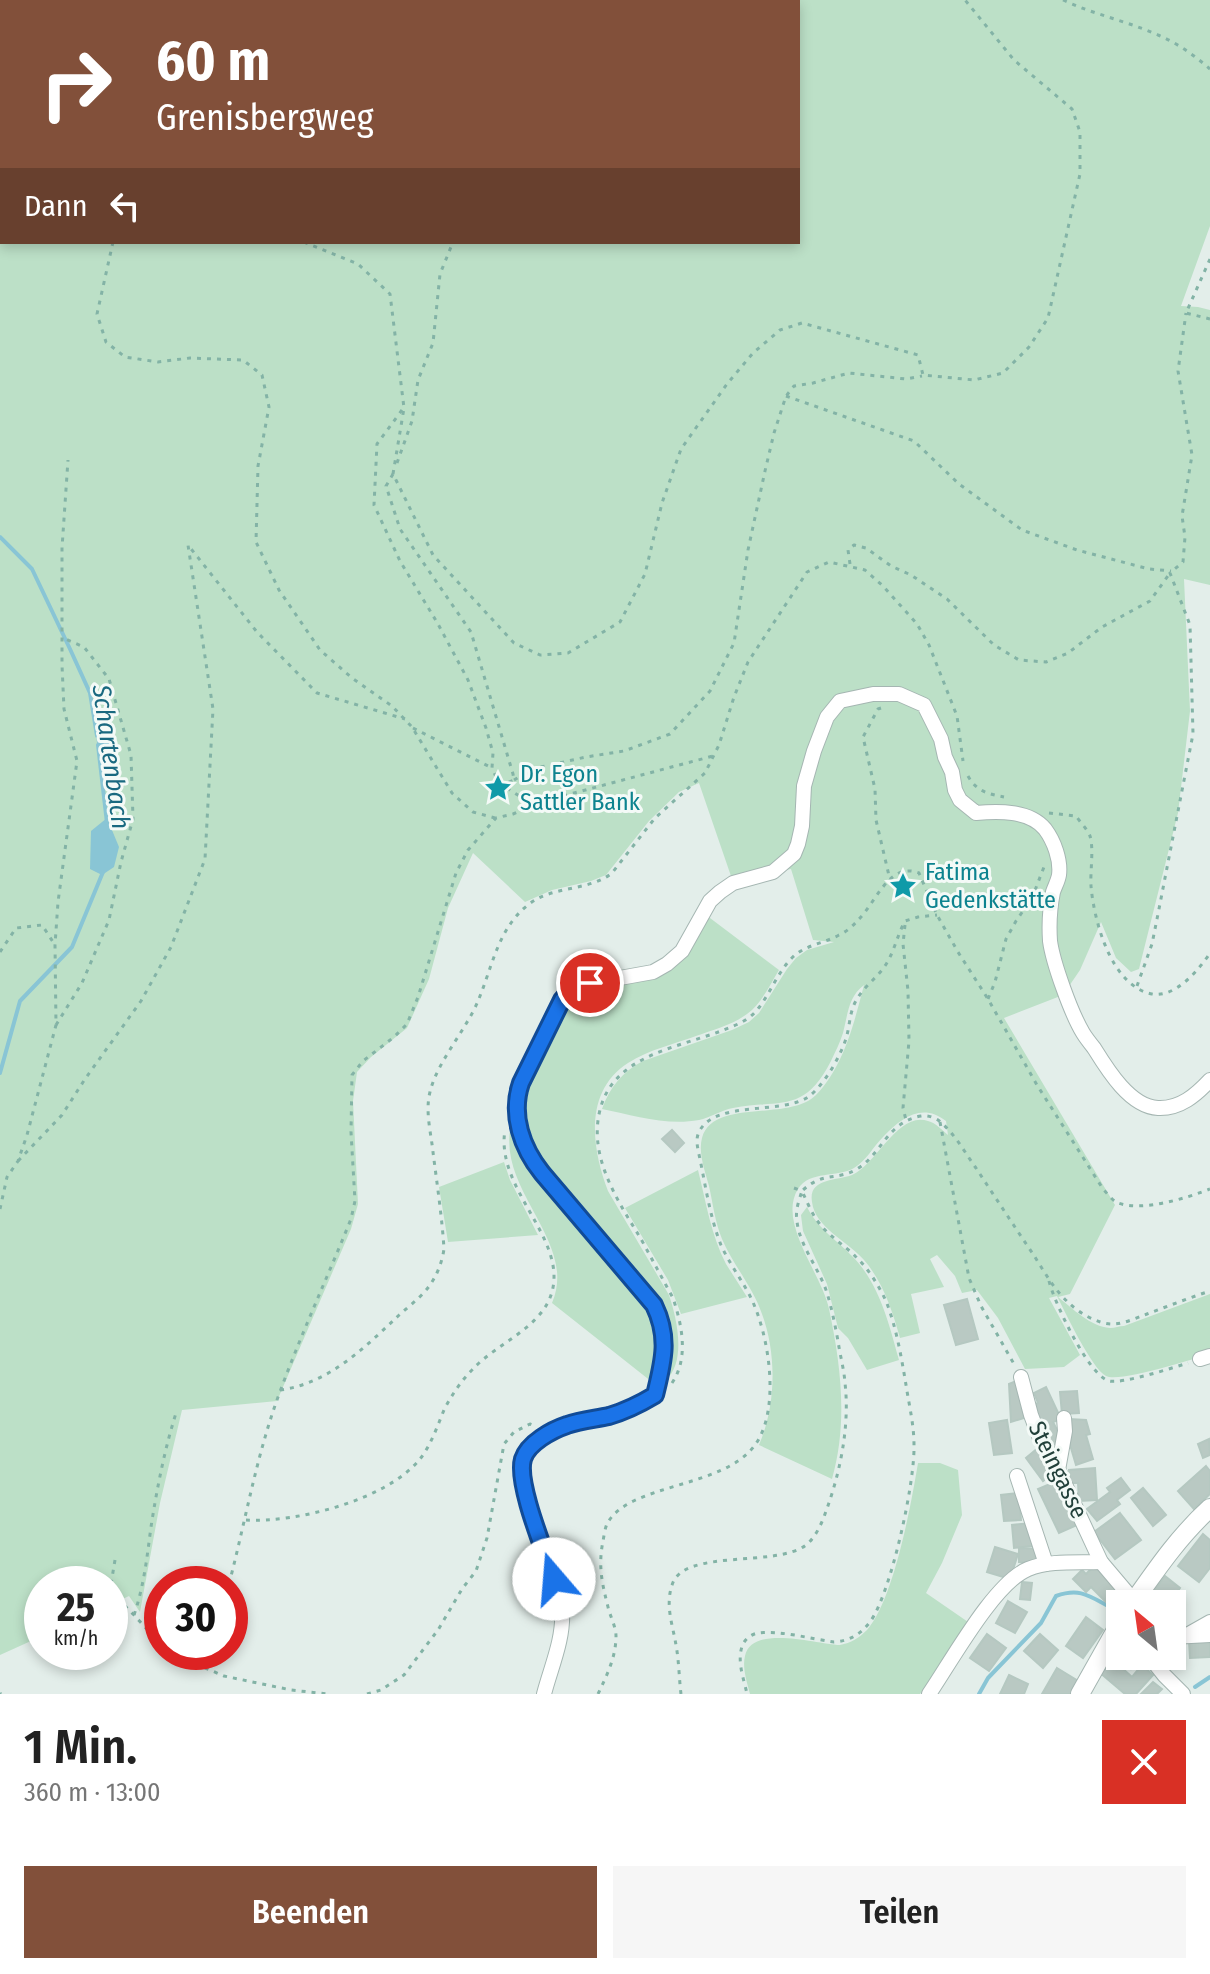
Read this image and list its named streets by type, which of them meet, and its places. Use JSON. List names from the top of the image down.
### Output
{
  "streets": {
    "street": ["Steingasse"]
  },
  "water": ["Schartenbach"],
  "places": {
    "place": ["Dr. Egon Sattler Bank", "Fatima Gedenkstätte"]
  },
  "north": "top left",
  "page": {
    "turn": ["60 m", "Grenisbergweg"],
    "then": "Dann",
    "speed": "25 km/h",
    "limit": "30",
    "heading": ["1 Min.", "360 m · 13:00"],
    "buttons": ["Beenden", "Teilen"]
  }
}
